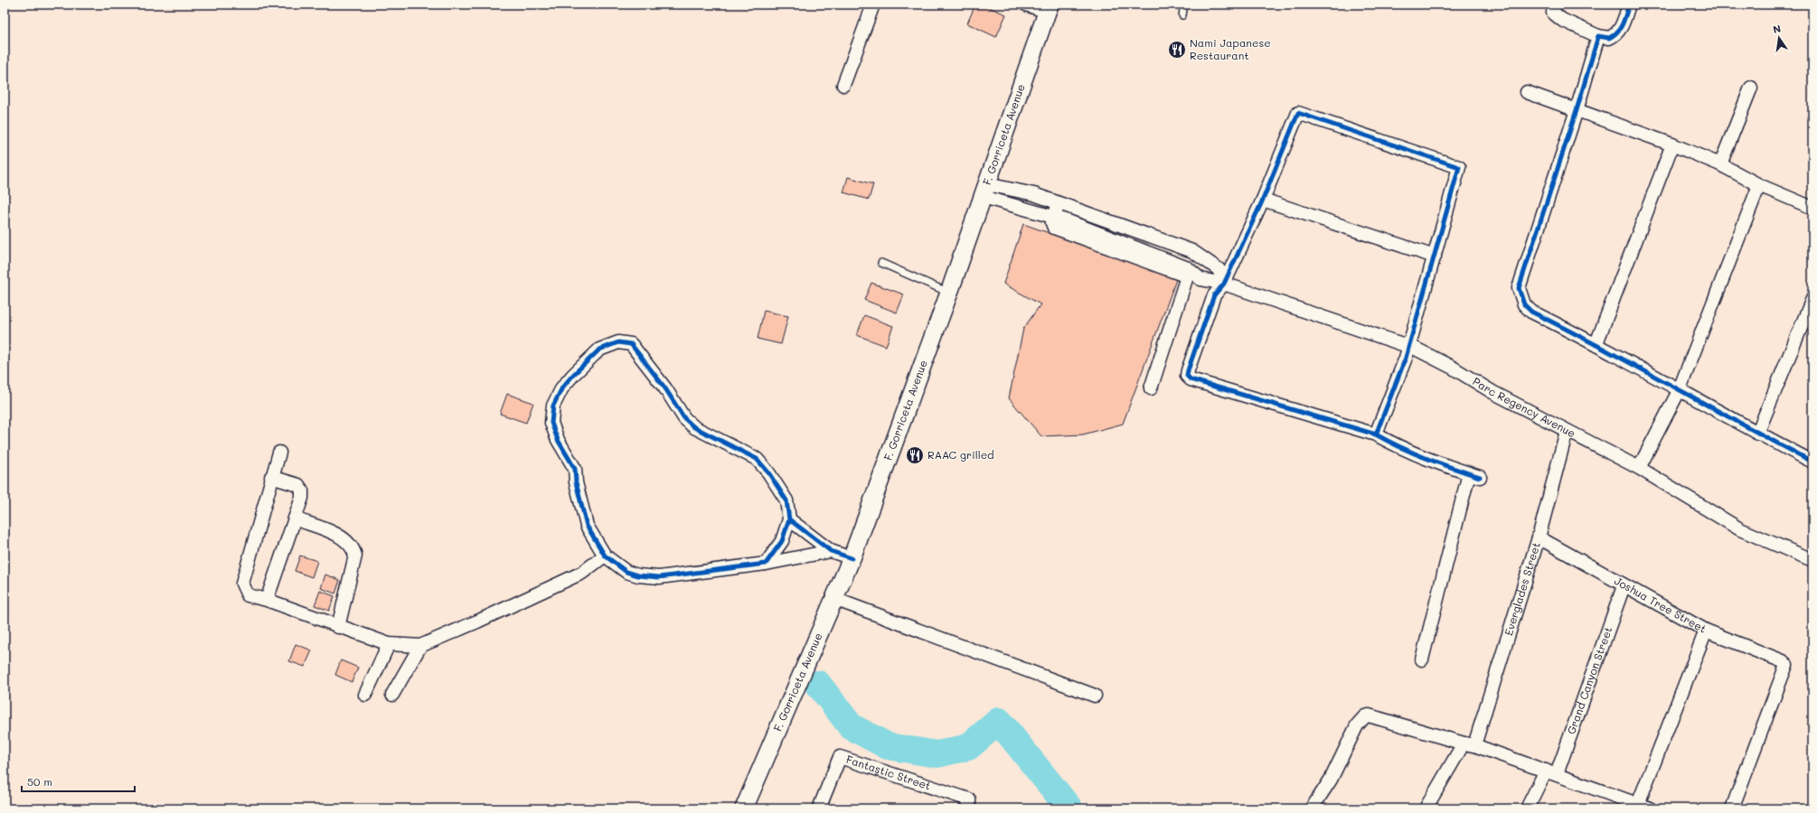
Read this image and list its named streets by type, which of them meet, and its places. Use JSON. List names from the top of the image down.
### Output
{
  "streets": {
    "main road": ["F. Gorriceta Avenue"],
    "street": [
      "Parc Regency Avenue",
      "Everglades Street",
      "Joshua Tree Street",
      "Grand Canyon Street",
      "Fantastic Street"
    ]
  },
  "crossings": [
    ["Parc Regency Avenue", "Everglades Street"],
    ["Everglades Street", "Joshua Tree Street"],
    ["Joshua Tree Street", "Grand Canyon Street"]
  ],
  "places": {
    "restaurant": ["Nami Japanese Restaurant", "RAAC grilled"]
  },
  "scale_bar": "50 m",
  "north": "top"
}
